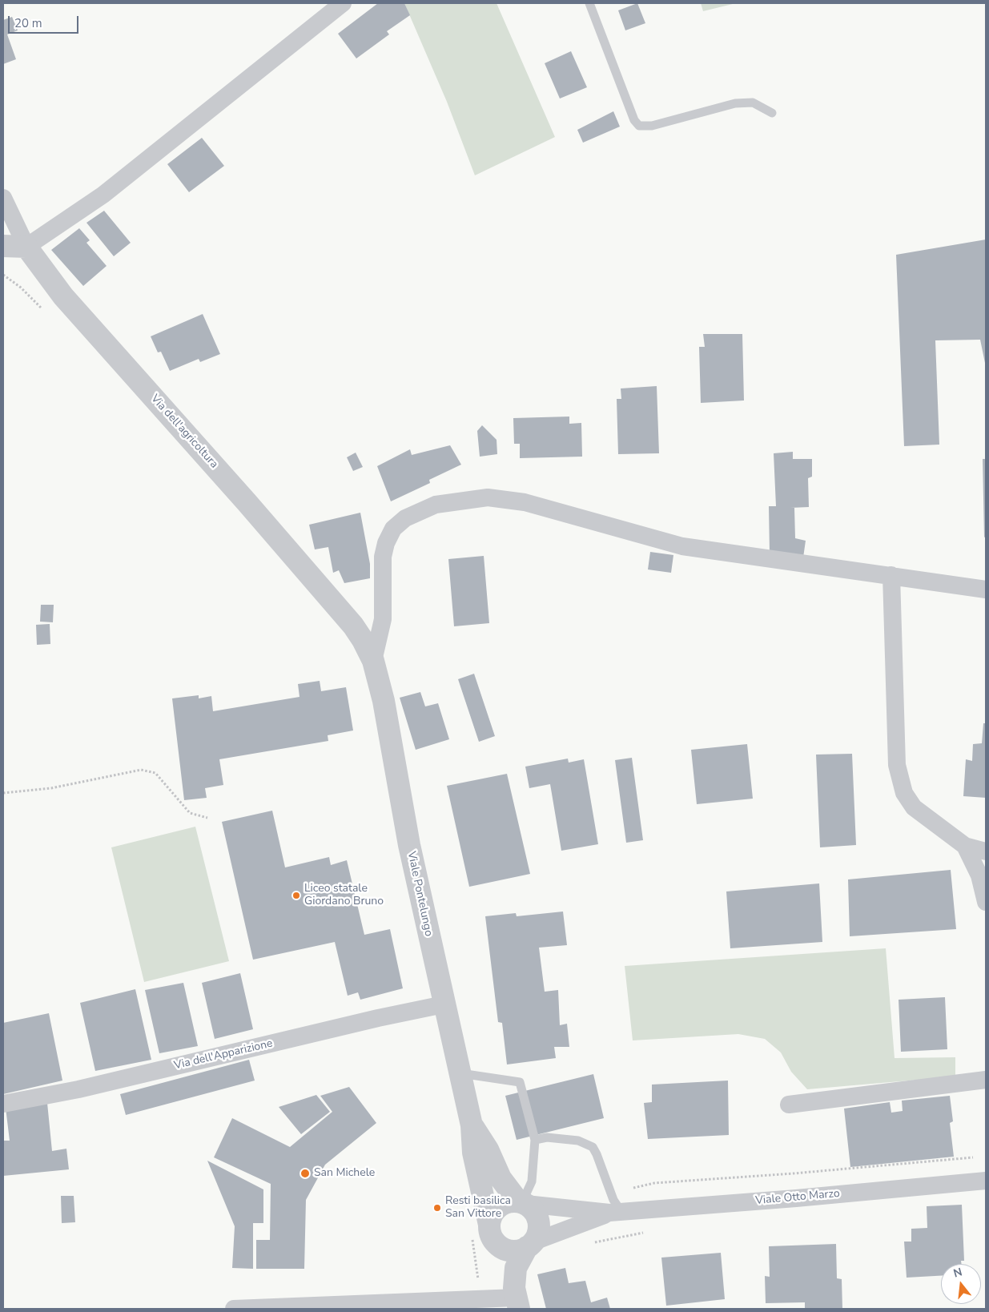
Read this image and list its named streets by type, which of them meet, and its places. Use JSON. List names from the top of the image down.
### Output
{
  "streets": {
    "street": [
      "Via dell'agricoltura",
      "Viale Pontelungo",
      "Via dell'Apparizione",
      "Viale Otto Marzo"
    ]
  },
  "crossings": [
    ["Via dell'agricoltura", "Viale Pontelungo"],
    ["Viale Pontelungo", "Via dell'Apparizione"],
    ["Viale Pontelungo", "Viale Otto Marzo"]
  ],
  "places": ["Liceo statale Giordano Bruno", "San Michele", "Resti basilica San Vittore"],
  "scale_bar": "20 m",
  "north": "top"
}
